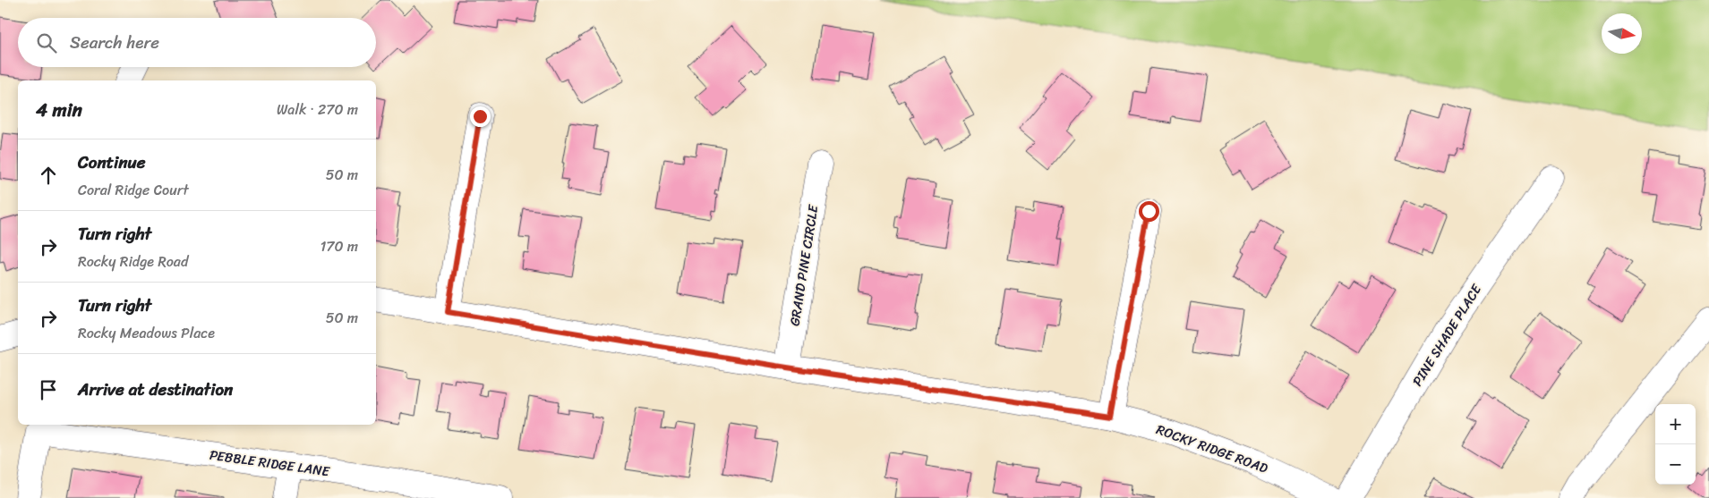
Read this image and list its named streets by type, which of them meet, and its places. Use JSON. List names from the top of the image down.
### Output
{
  "streets": {
    "street": [
      "GRAND PINE CIRCLE",
      "PINE SHADE PLACE",
      "ROCKY RIDGE ROAD",
      "PEBBLE RIDGE LANE"
    ]
  },
  "crossings": [
    ["GRAND PINE CIRCLE", "ROCKY RIDGE ROAD"]
  ],
  "north": "right",
  "page": {
    "search": "Search here",
    "heading": ["4 min", "Walk · 270 m"],
    "list": [
      ["Continue", "Coral Ridge Court", "50 m"],
      ["Turn right", "Rocky Ridge Road", "170 m"],
      ["Turn right", "Rocky Meadows Place", "50 m"],
      "Arrive at destination"
    ],
    "map_buttons": ["+", "−"]
  }
}
